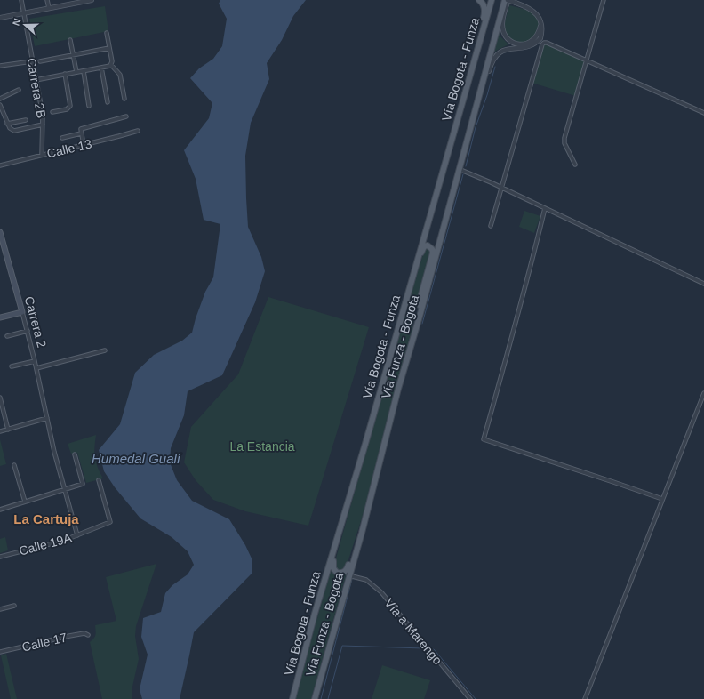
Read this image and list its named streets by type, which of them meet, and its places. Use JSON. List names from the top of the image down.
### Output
{
  "streets": {
    "main road": ["Vía Bogota - Funza", "Carrera 2", "Vía Funza - Bogota"],
    "street": [
      "Carrera 2B",
      "Calle 13",
      "Calle 19A",
      "Vía a Marengo",
      "Calle 17"
    ]
  },
  "crossings": [
    ["Carrera 2B", "Calle 13"],
    ["Carrera 2", "Calle 19A"],
    ["Vía Funza - Bogota", "Vía a Marengo"]
  ],
  "districts": ["La Cartuja"],
  "water": ["Humedal Gualí"],
  "parks": ["La Estancia"],
  "north": "left"
}
